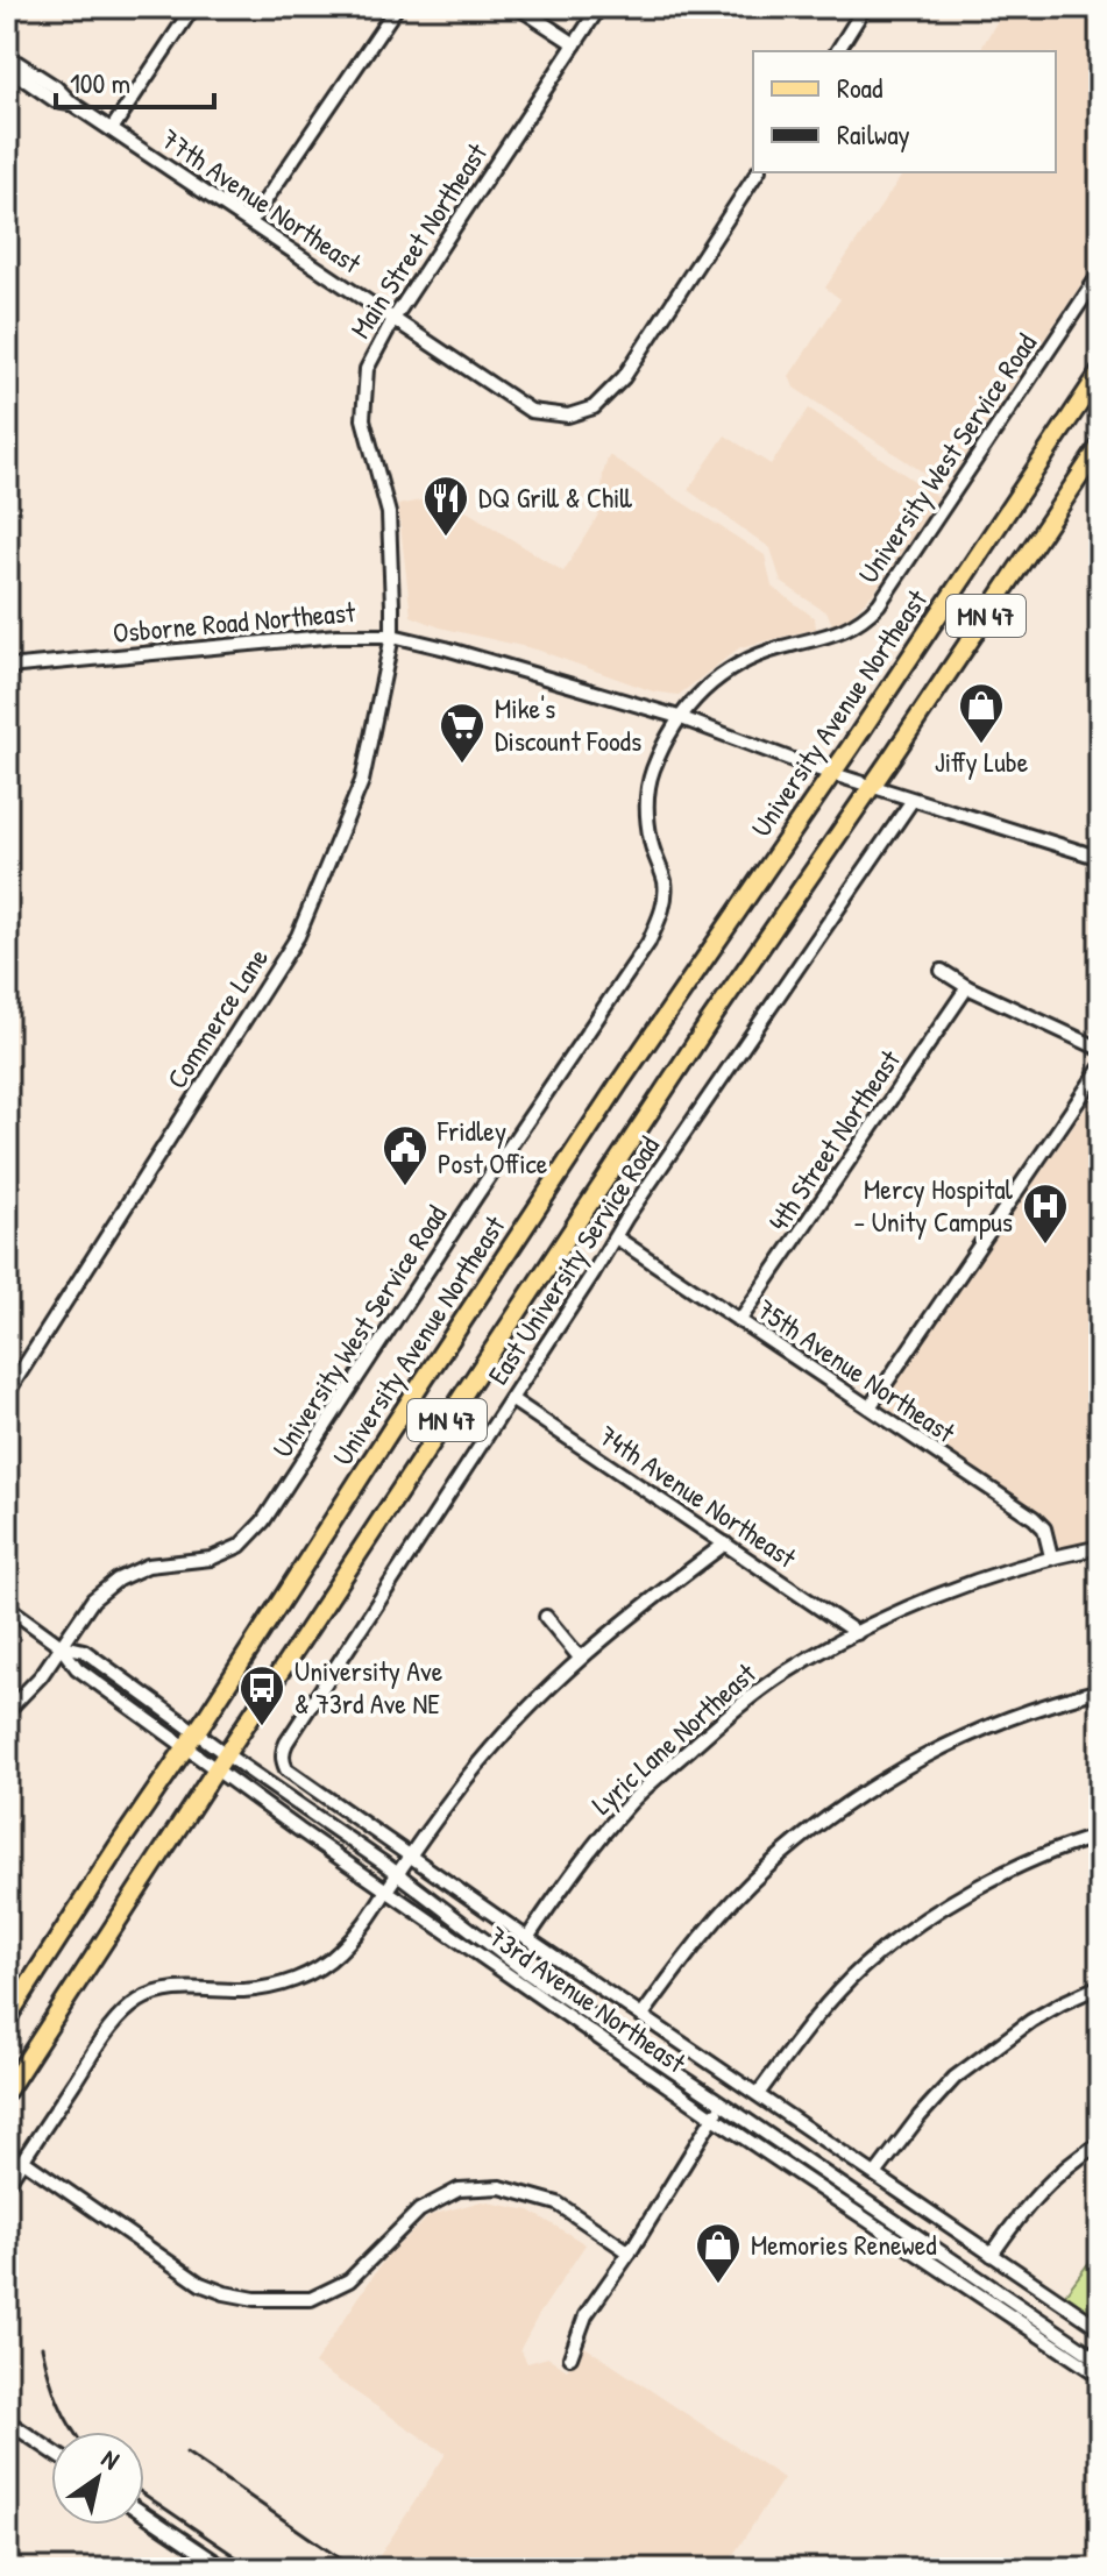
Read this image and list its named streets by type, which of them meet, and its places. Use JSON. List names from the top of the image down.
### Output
{
  "streets": {
    "main road": ["MN 47", "University Avenue Northeast"],
    "street": [
      "77th Avenue Northeast",
      "Main Street Northeast",
      "University West Service Road",
      "Osborne Road Northeast",
      "Commerce Lane",
      "4th Street Northeast",
      "East University Service Road",
      "75th Avenue Northeast",
      "74th Avenue Northeast",
      "Lyric Lane Northeast",
      "73rd Avenue Northeast"
    ]
  },
  "crossings": [
    ["77th Avenue Northeast", "Main Street Northeast"],
    ["Main Street Northeast", "Osborne Road Northeast"],
    ["Main Street Northeast", "Commerce Lane"],
    ["University West Service Road", "Osborne Road Northeast"],
    ["University West Service Road", "73rd Avenue Northeast"],
    ["MN 47", "Osborne Road Northeast"],
    ["MN 47", "73rd Avenue Northeast"],
    ["Osborne Road Northeast", "University Avenue Northeast"],
    ["Osborne Road Northeast", "Commerce Lane"],
    ["Osborne Road Northeast", "East University Service Road"],
    ["University Avenue Northeast", "73rd Avenue Northeast"],
    ["4th Street Northeast", "75th Avenue Northeast"],
    ["East University Service Road", "75th Avenue Northeast"],
    ["East University Service Road", "74th Avenue Northeast"],
    ["East University Service Road", "73rd Avenue Northeast"],
    ["75th Avenue Northeast", "Lyric Lane Northeast"],
    ["74th Avenue Northeast", "Lyric Lane Northeast"],
    ["Lyric Lane Northeast", "73rd Avenue Northeast"]
  ],
  "places": {
    "restaurant": ["DQ Grill & Chill"],
    "shop": ["Jiffy Lube", "Memories Renewed"],
    "supermarket": ["Mike's Discount Foods"],
    "public building": ["Fridley Post Office"],
    "hospital": ["Mercy Hospital - Unity Campus"],
    "bus stop": ["University Ave & 73rd Ave NE"]
  },
  "legend": ["Road", "Railway"],
  "scale_bar": "100 m",
  "north": "top right"
}
